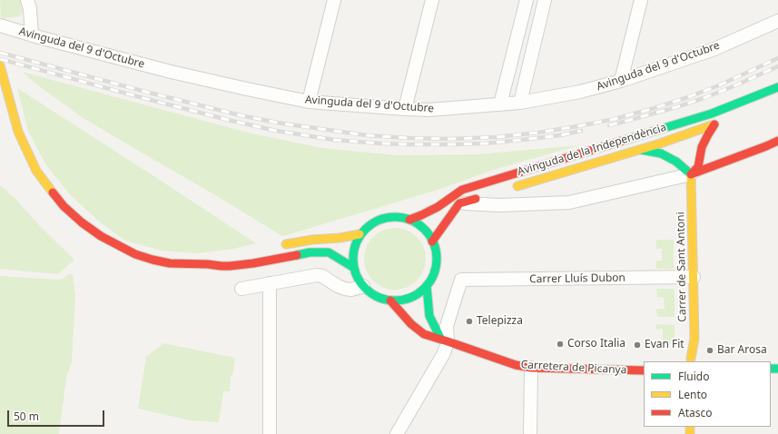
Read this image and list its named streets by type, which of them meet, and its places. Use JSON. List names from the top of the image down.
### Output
{
  "streets": {
    "street": [
      "Avinguda del 9 d'Octubre",
      "Avinguda de la Independència",
      "Carrer de Sant Antoni",
      "Carrer Lluís Dubon",
      "Carretera de Picanya"
    ]
  },
  "crossings": [
    ["Avinguda de la Independència", "Carrer de Sant Antoni"],
    ["Avinguda de la Independència", "Carretera de Picanya"],
    ["Carrer de Sant Antoni", "Carrer Lluís Dubon"],
    ["Carrer Lluís Dubon", "Carretera de Picanya"]
  ],
  "places": [
    "Telepizza",
    "Corso Italia",
    "Evan Fit",
    "Bar Arosa"
  ],
  "legend": ["Fluido", "Lento", "Atasco"],
  "scale_bar": "50 m"
}
